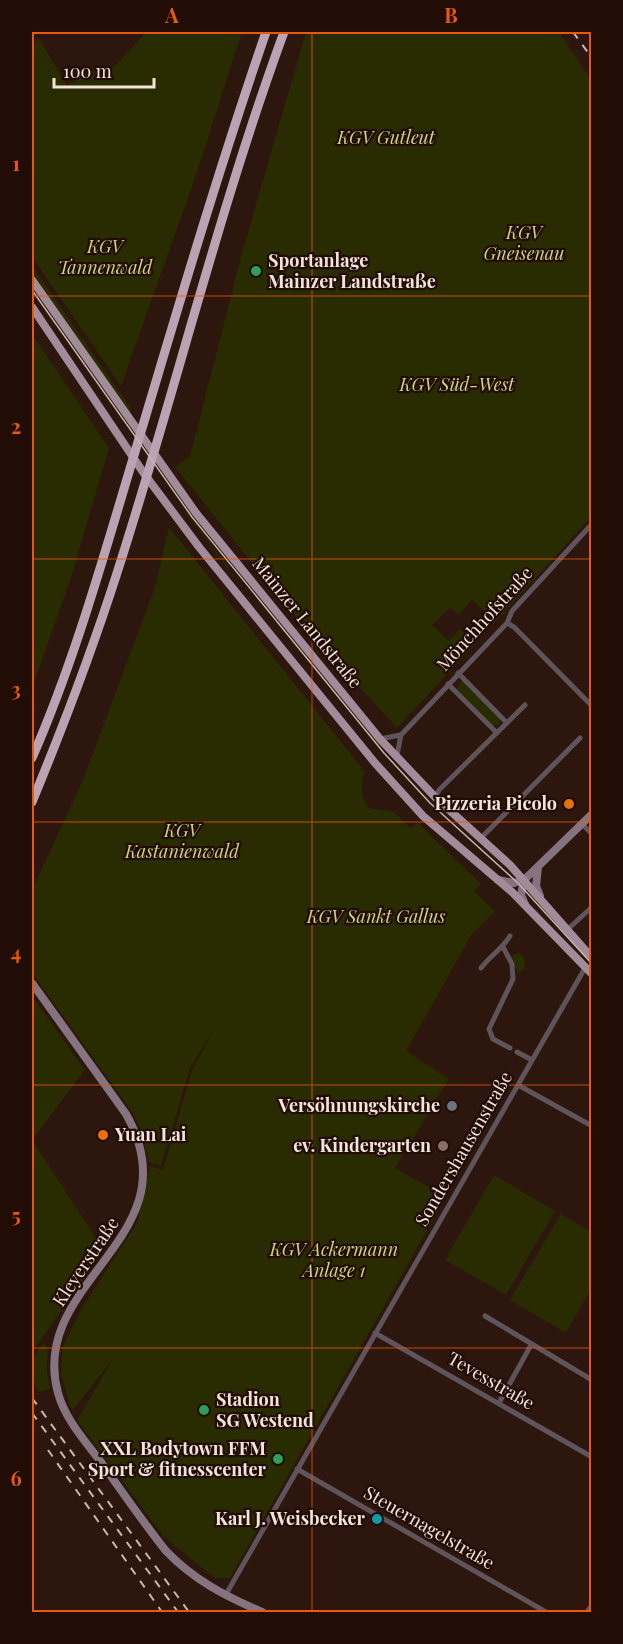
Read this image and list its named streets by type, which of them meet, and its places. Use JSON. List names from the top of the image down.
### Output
{
  "streets": {
    "main road": ["Mainzer Landstraße"],
    "street": [
      "Mönchhofstraße",
      "Sondershausenstraße",
      "Kleyerstraße",
      "Tevesstraße",
      "Steuernagelstraße"
    ]
  },
  "crossings": [
    ["Mainzer Landstraße", "Sondershausenstraße"],
    ["Sondershausenstraße", "Kleyerstraße"],
    ["Sondershausenstraße", "Tevesstraße"],
    ["Sondershausenstraße", "Steuernagelstraße"]
  ],
  "parks": [
    "KGV Gutleut",
    "KGV Gneisenau",
    "KGV Tannenwald",
    "KGV Süd-West",
    "KGV Kastanienwald",
    "KGV Sankt Gallus",
    "KGV Ackermann Anlage 1"
  ],
  "places": [
    "Sportanlage Mainzer Landstraße",
    "Pizzeria Picolo",
    "Versöhnungskirche",
    "Yuan Lai",
    "ev. Kindergarten",
    "Stadion SG Westend",
    "XXL Bodytown FFM Sport & fitnesscenter",
    "Karl J. Weisbecker"
  ],
  "scale_bar": "100 m",
  "grid": {
    "columns": ["A", "B"],
    "rows": [
      "1",
      "2",
      "3",
      "4",
      "5",
      "6"
    ]
  }
}
